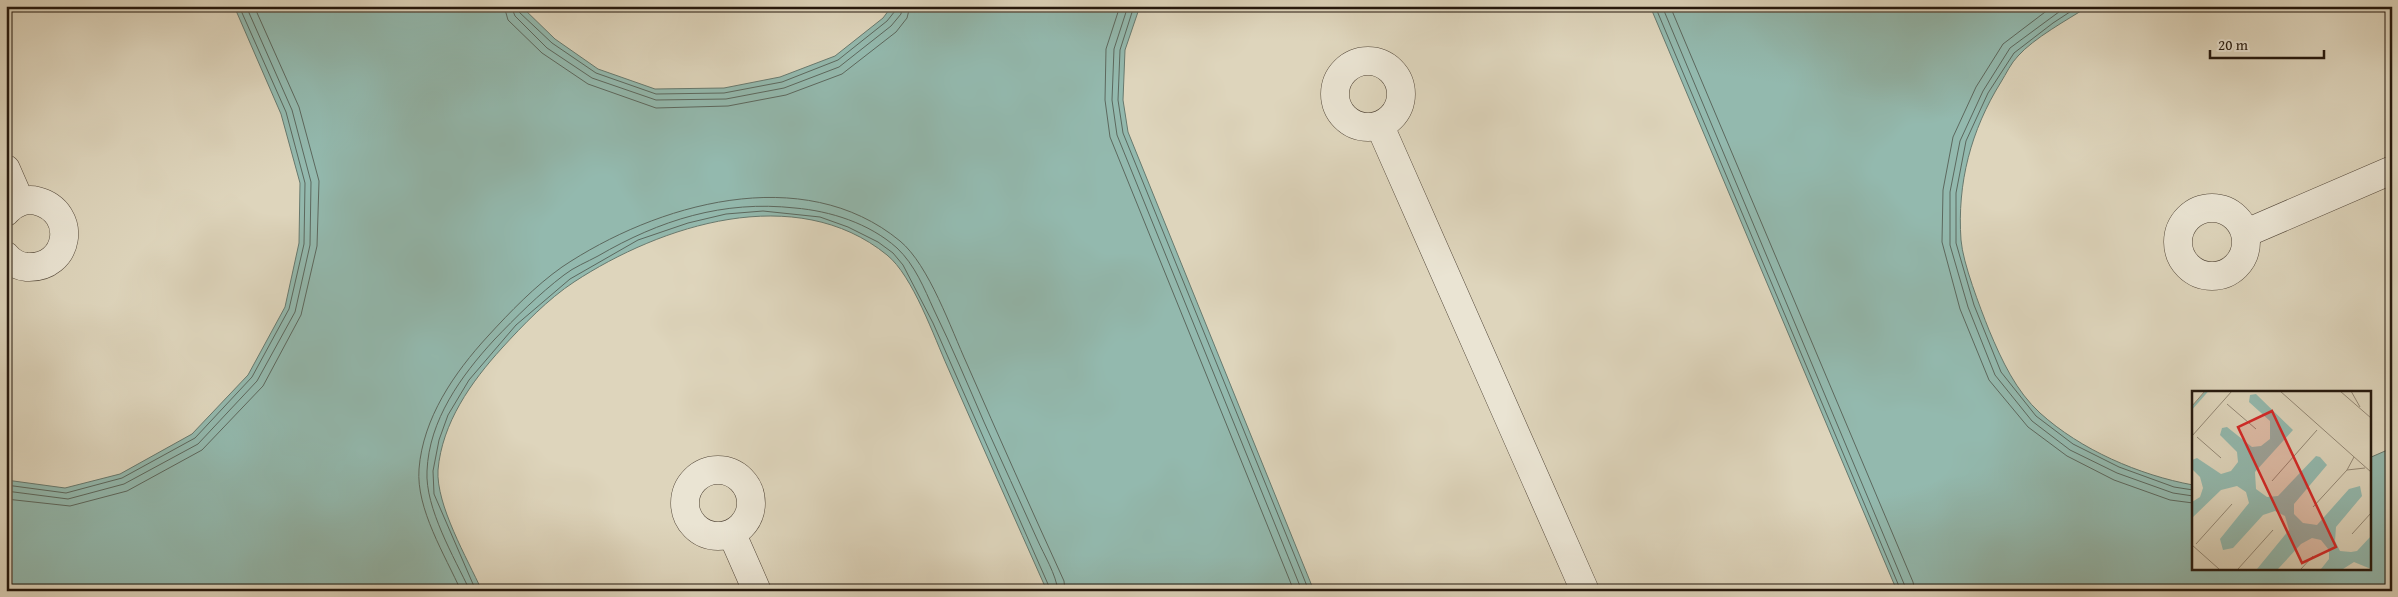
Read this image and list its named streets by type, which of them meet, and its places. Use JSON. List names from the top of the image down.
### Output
{
  "scale_bar": "20 m"
}
